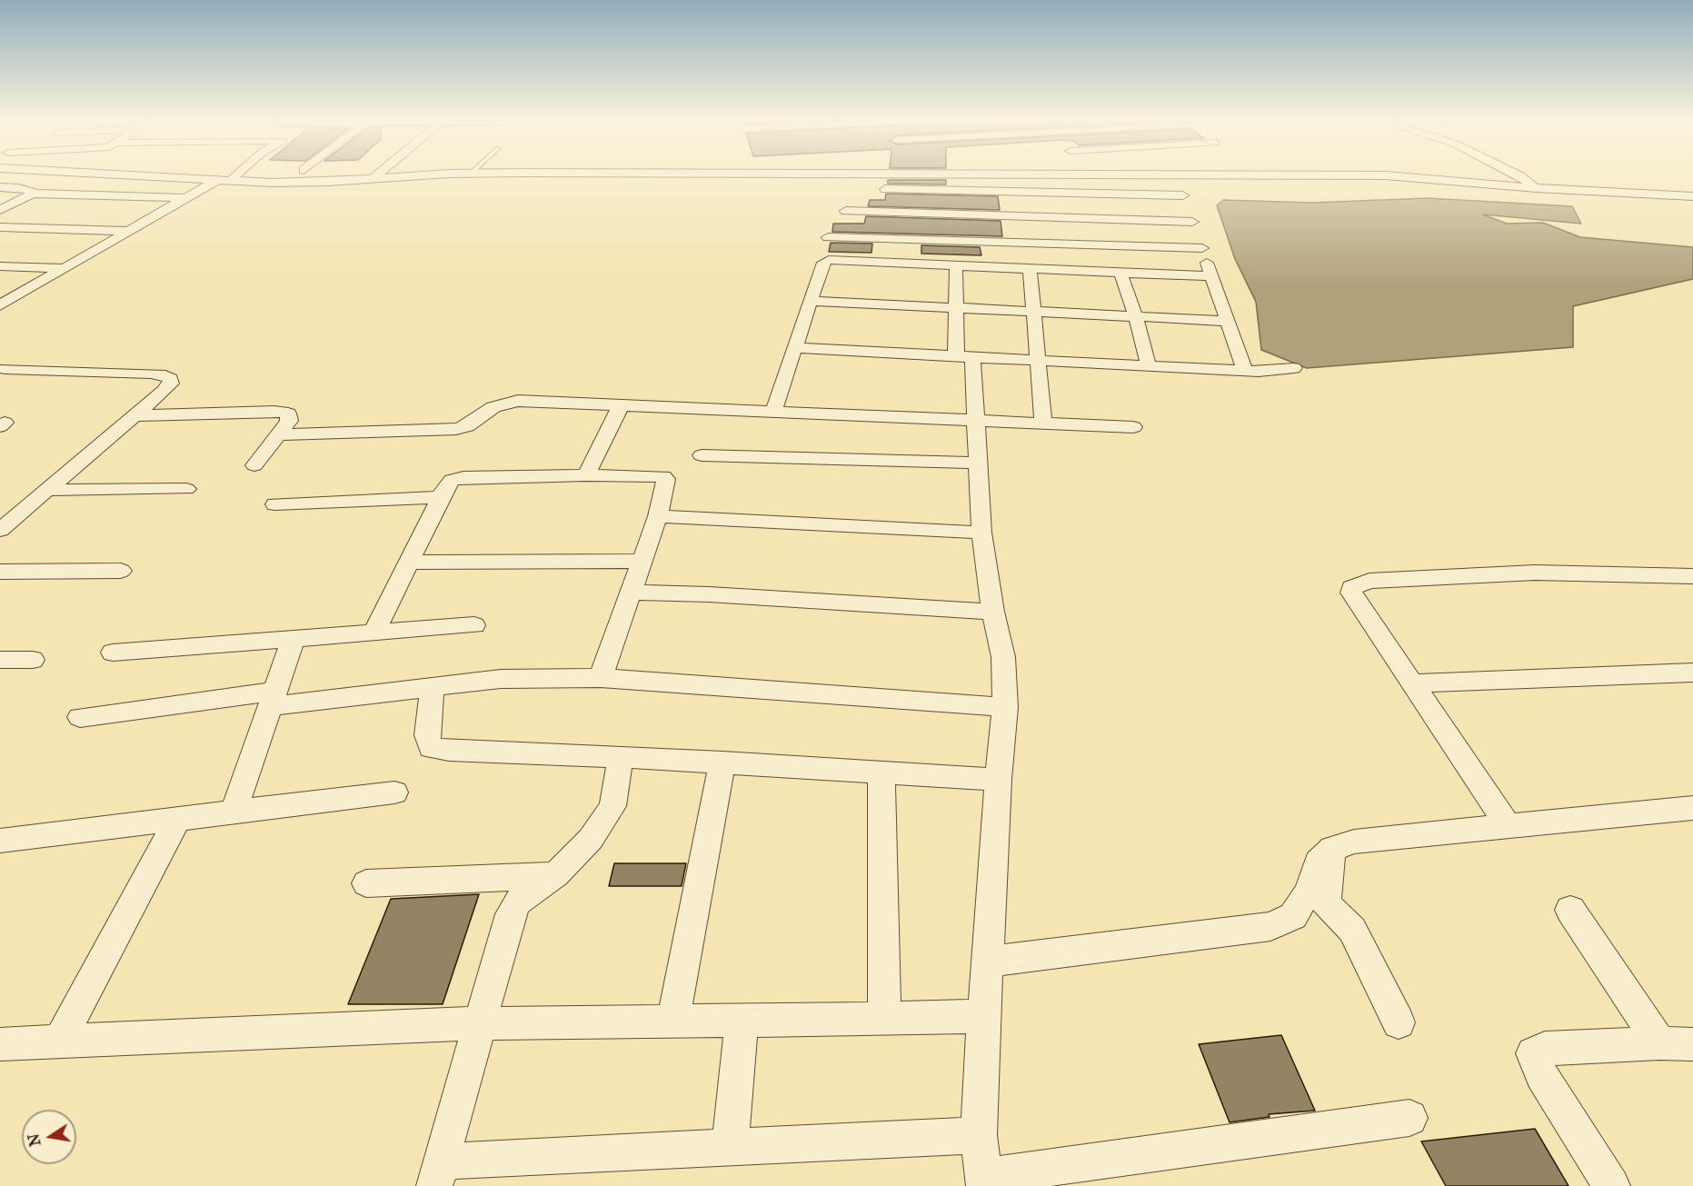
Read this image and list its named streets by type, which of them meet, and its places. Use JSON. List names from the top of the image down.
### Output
{
  "north": "left"
}
